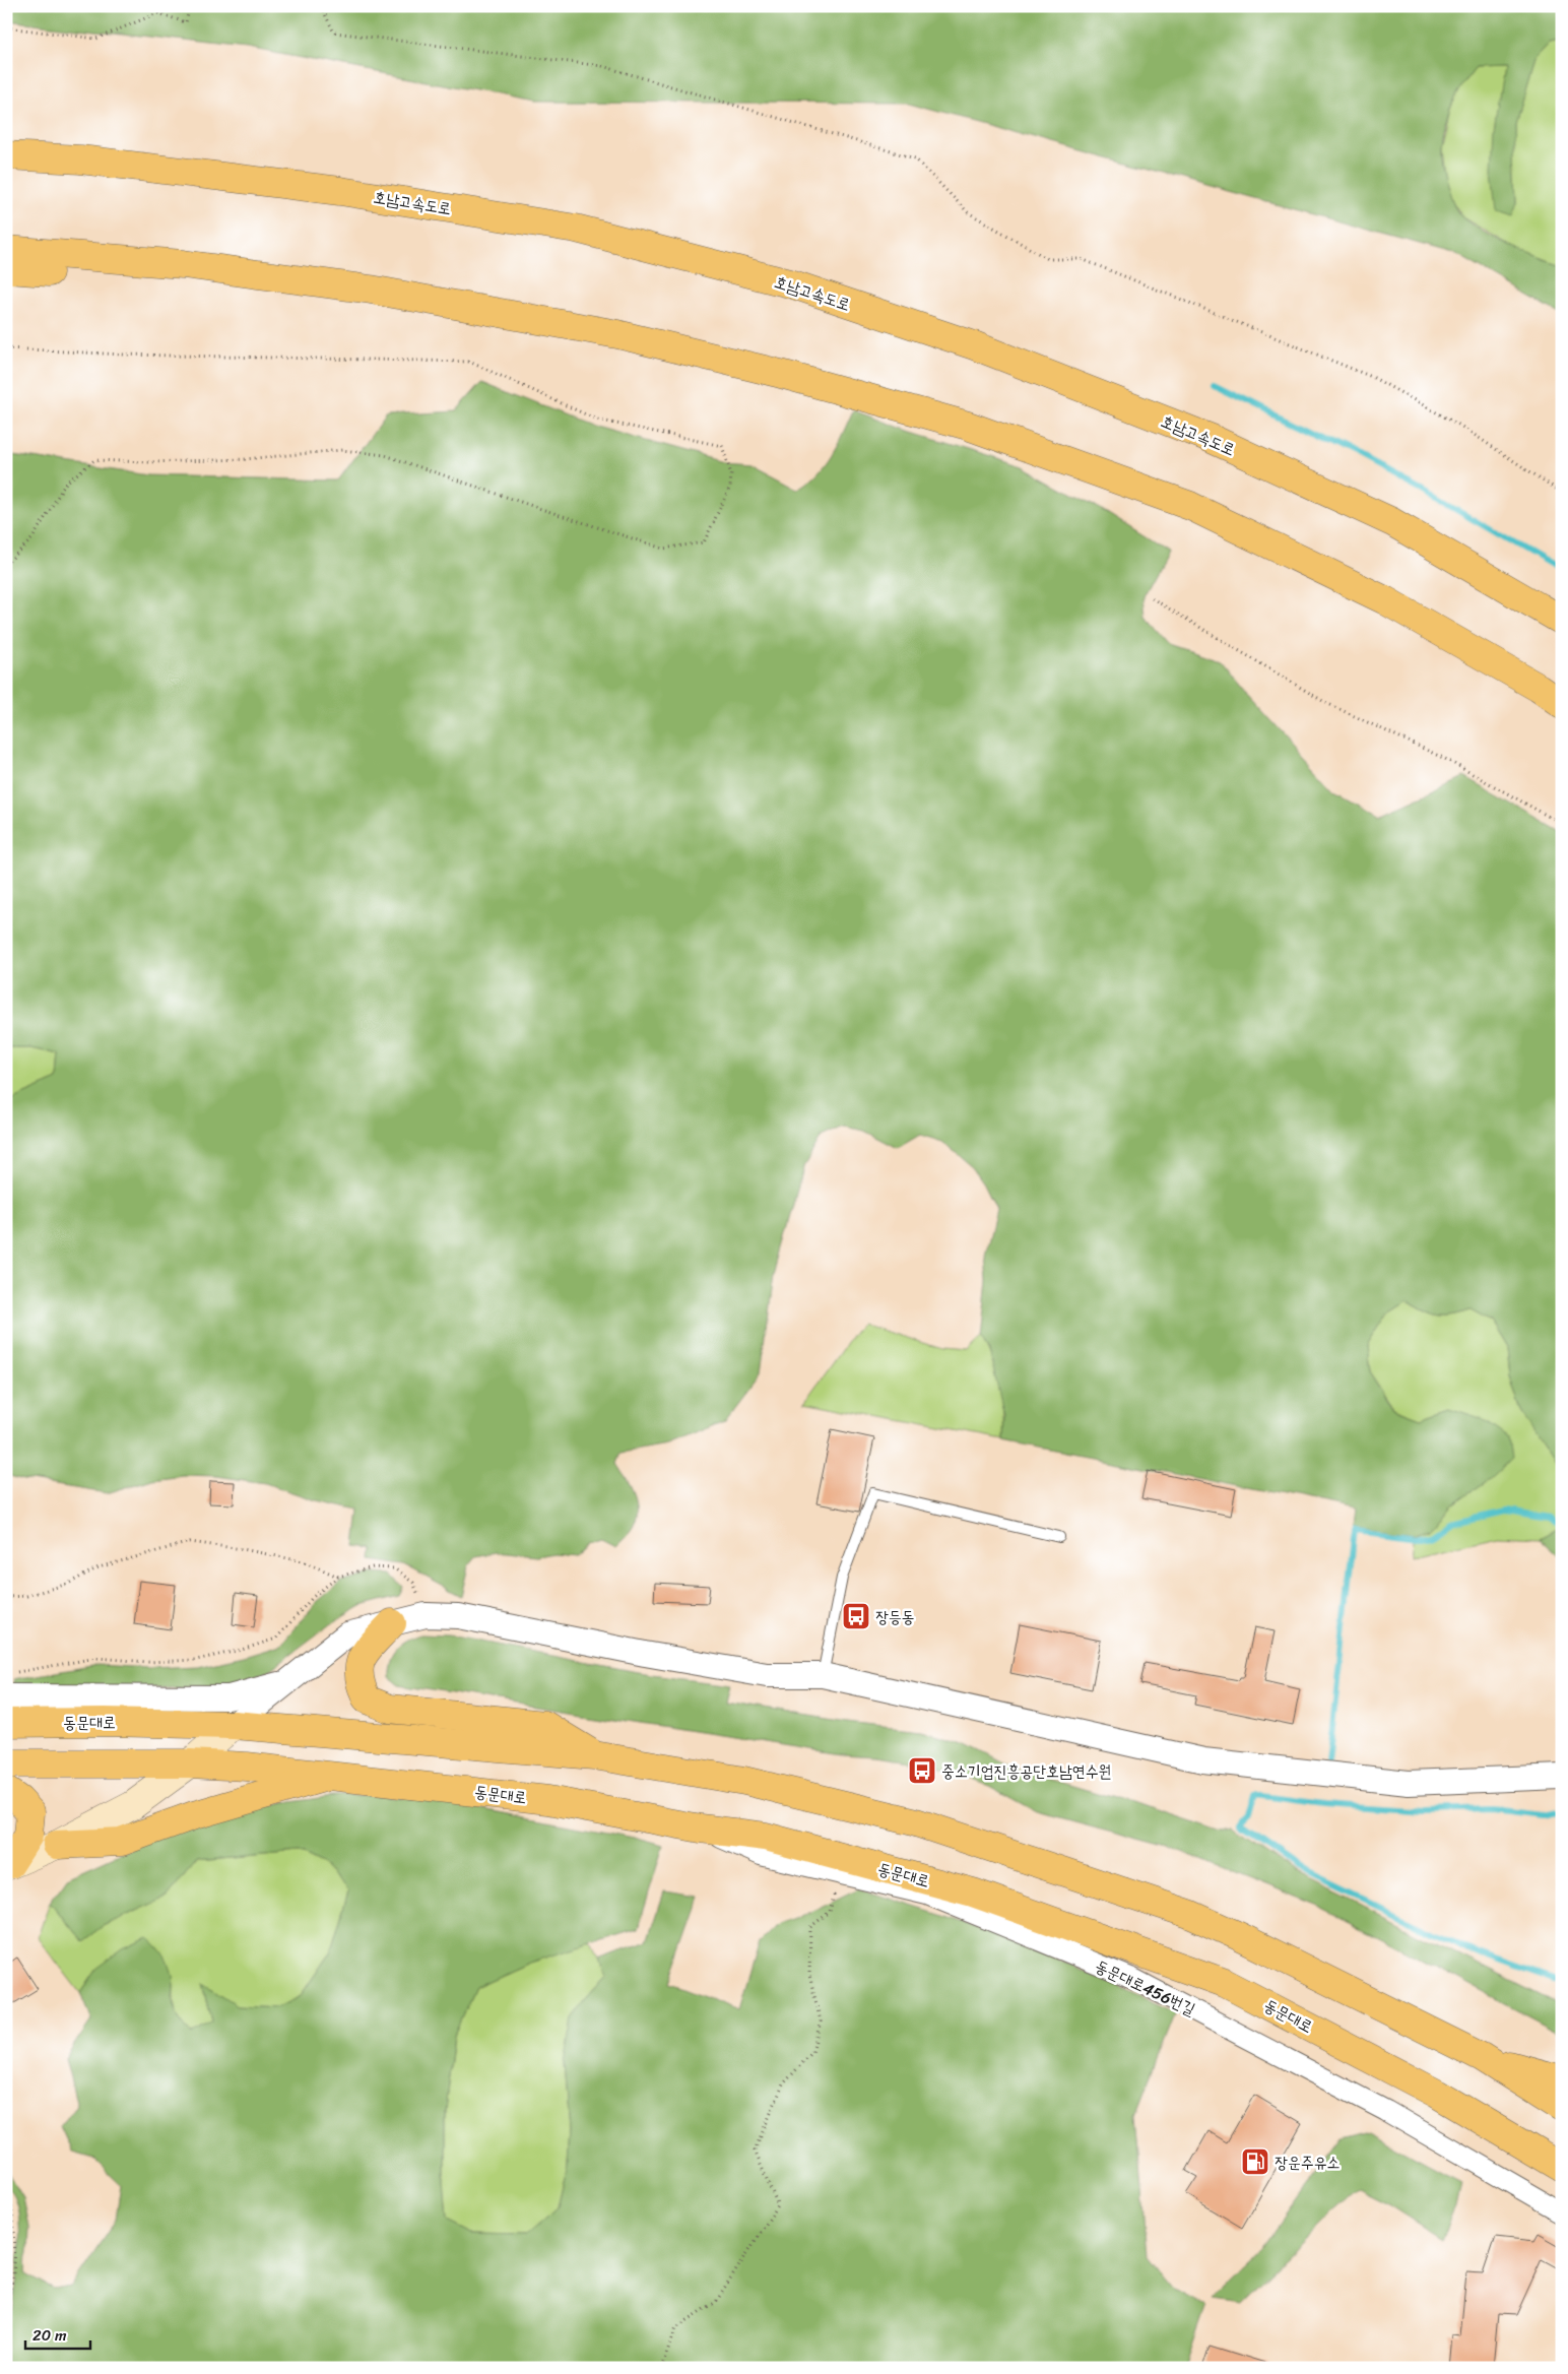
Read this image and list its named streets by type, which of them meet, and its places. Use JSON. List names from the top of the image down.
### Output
{
  "streets": {
    "main road": ["호남고속도로", "동문대로"],
    "street": ["동문대로456번길"]
  },
  "crossings": [
    ["동문대로", "동문대로456번길"]
  ],
  "places": {
    "bus stop": ["장등동", "중소기업진흥공단호남연수원"],
    "fuel station": ["장운주유소"]
  },
  "scale_bar": "20 m"
}
